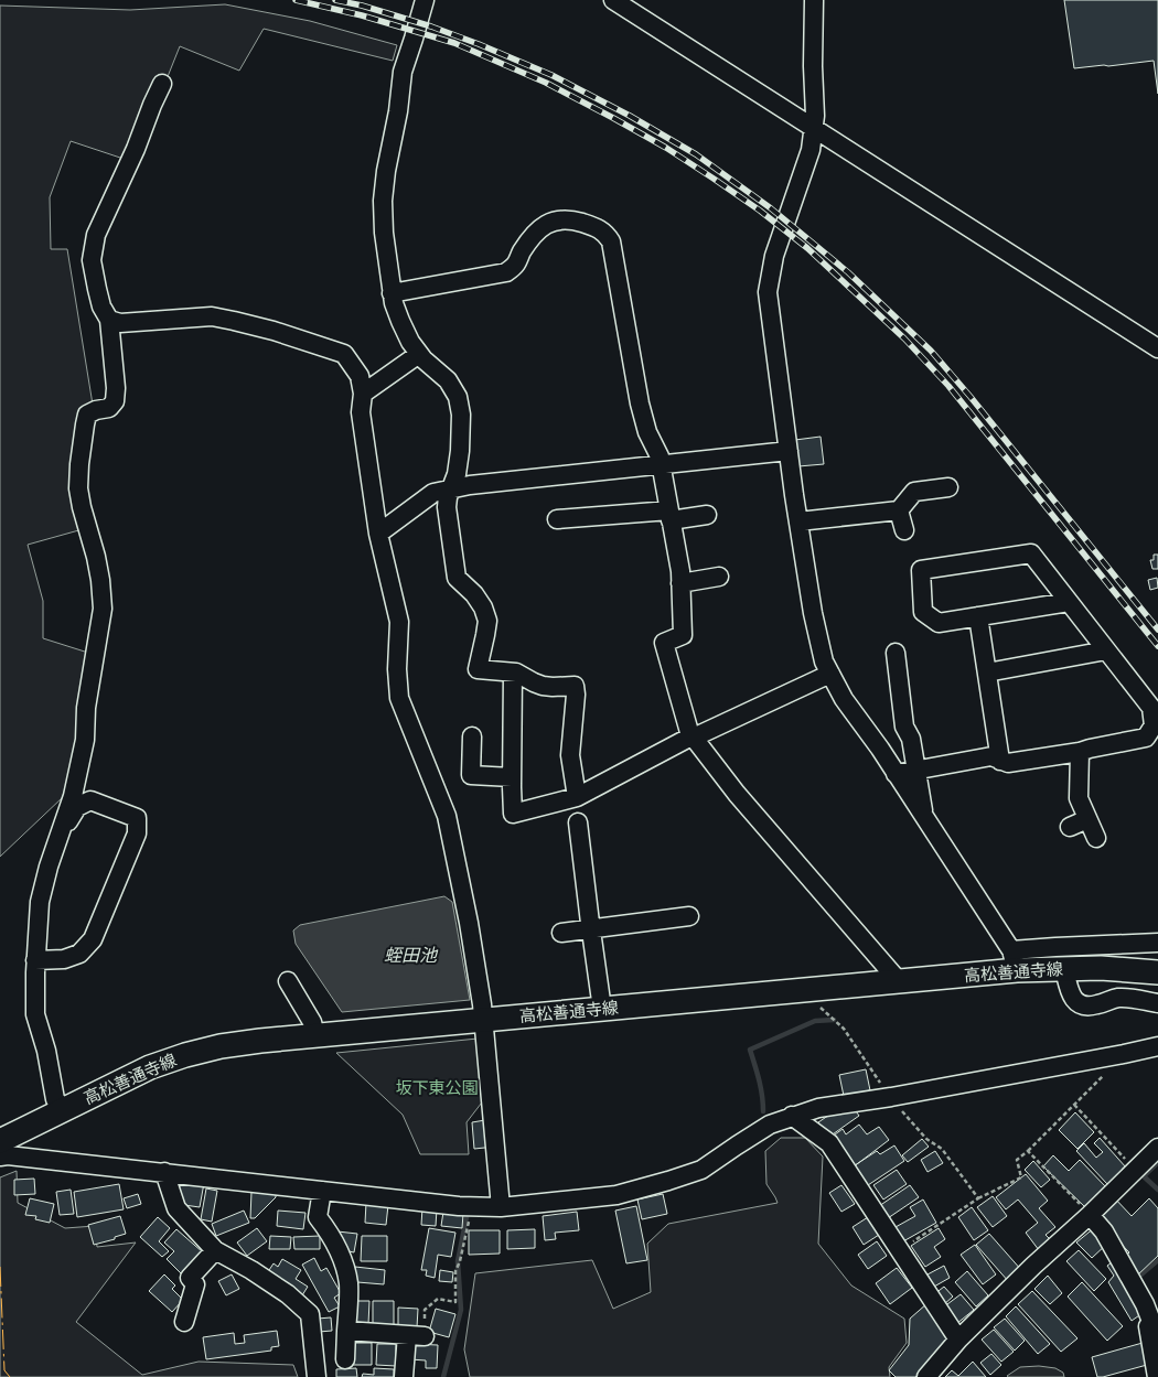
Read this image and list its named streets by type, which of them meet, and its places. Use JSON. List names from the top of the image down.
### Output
{
  "streets": {
    "main road": ["高松善通寺線"]
  },
  "water": ["蛭田池"],
  "parks": ["坂下東公園"]
}
